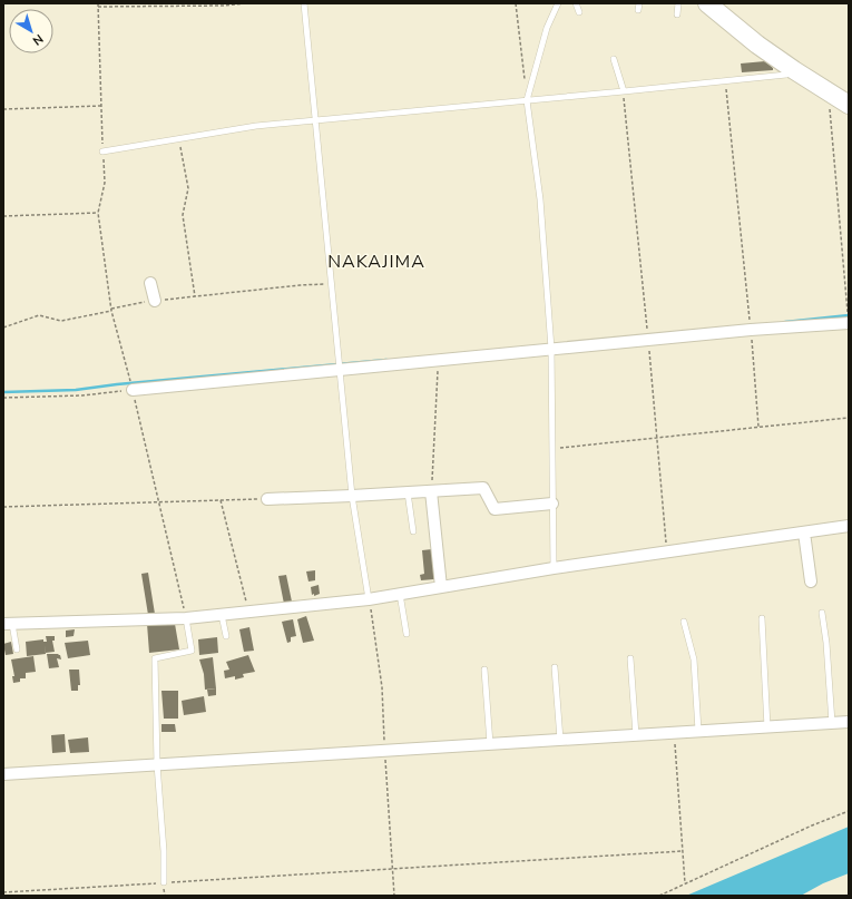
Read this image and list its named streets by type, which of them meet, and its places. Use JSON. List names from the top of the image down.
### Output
{
  "districts": ["NAKAJIMA"],
  "north": "bottom right"
}
